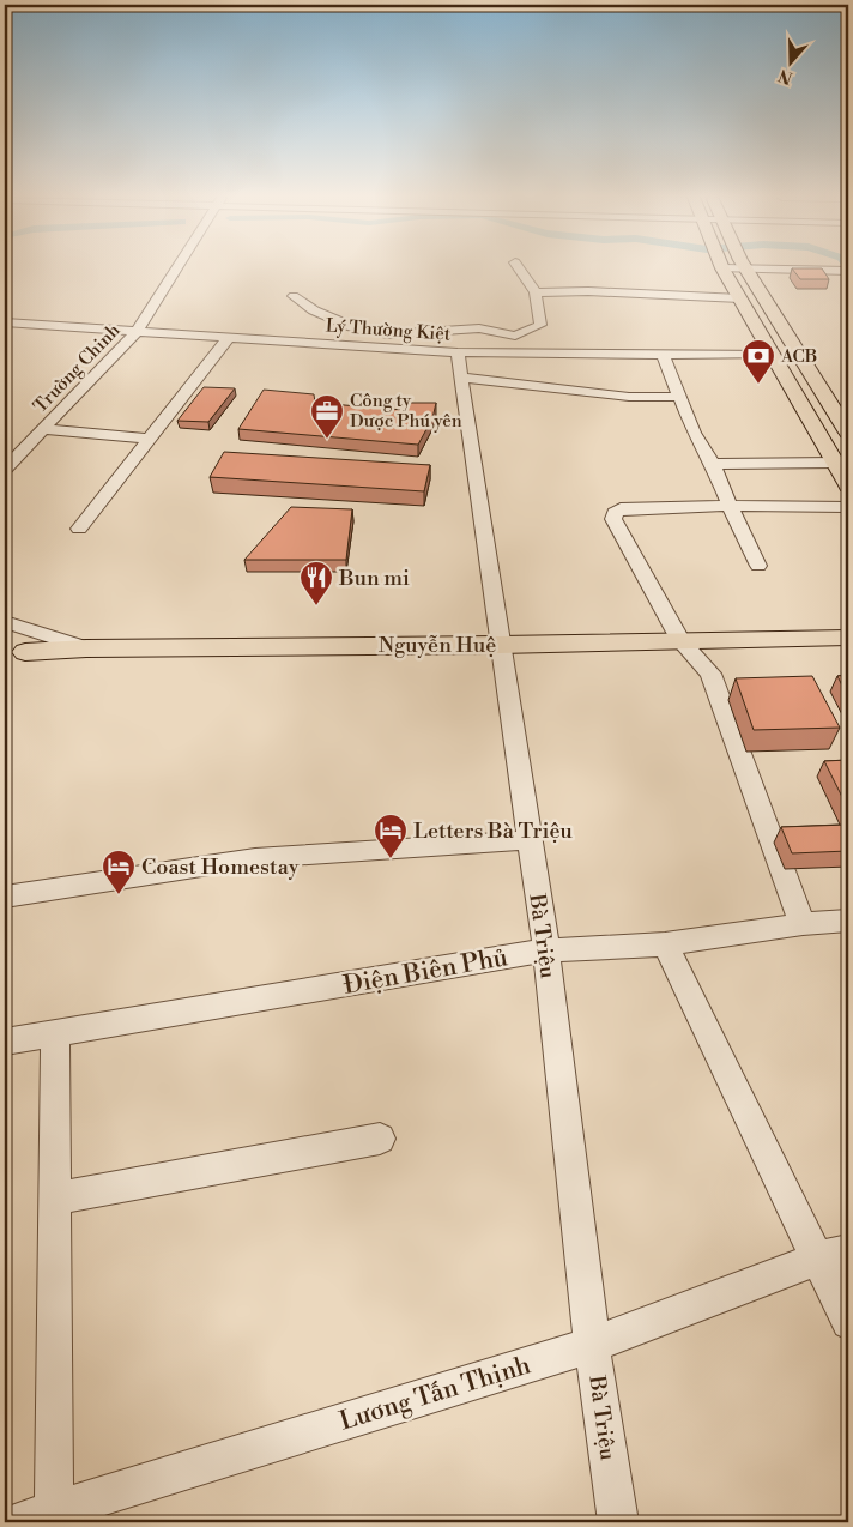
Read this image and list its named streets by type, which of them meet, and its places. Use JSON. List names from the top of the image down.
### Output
{
  "streets": {
    "main road": ["Nguyễn Huệ"],
    "street": [
      "Lý Thường Kiệt",
      "Trường Chinh",
      "Bà Triệu",
      "Điện Biên Phủ",
      "Lương Tấn Thịnh"
    ]
  },
  "crossings": [
    ["Lý Thường Kiệt", "Trường Chinh"],
    ["Lý Thường Kiệt", "Bà Triệu"],
    ["Nguyễn Huệ", "Bà Triệu"],
    ["Bà Triệu", "Điện Biên Phủ"],
    ["Bà Triệu", "Lương Tấn Thịnh"]
  ],
  "places": {
    "bank": ["ACB"],
    "office": ["Công ty Dược Phú yên"],
    "restaurant": ["Bun mi"],
    "hotel": ["Letters Bà Triệu", "Coast Homestay"]
  },
  "north": "bottom"
}
